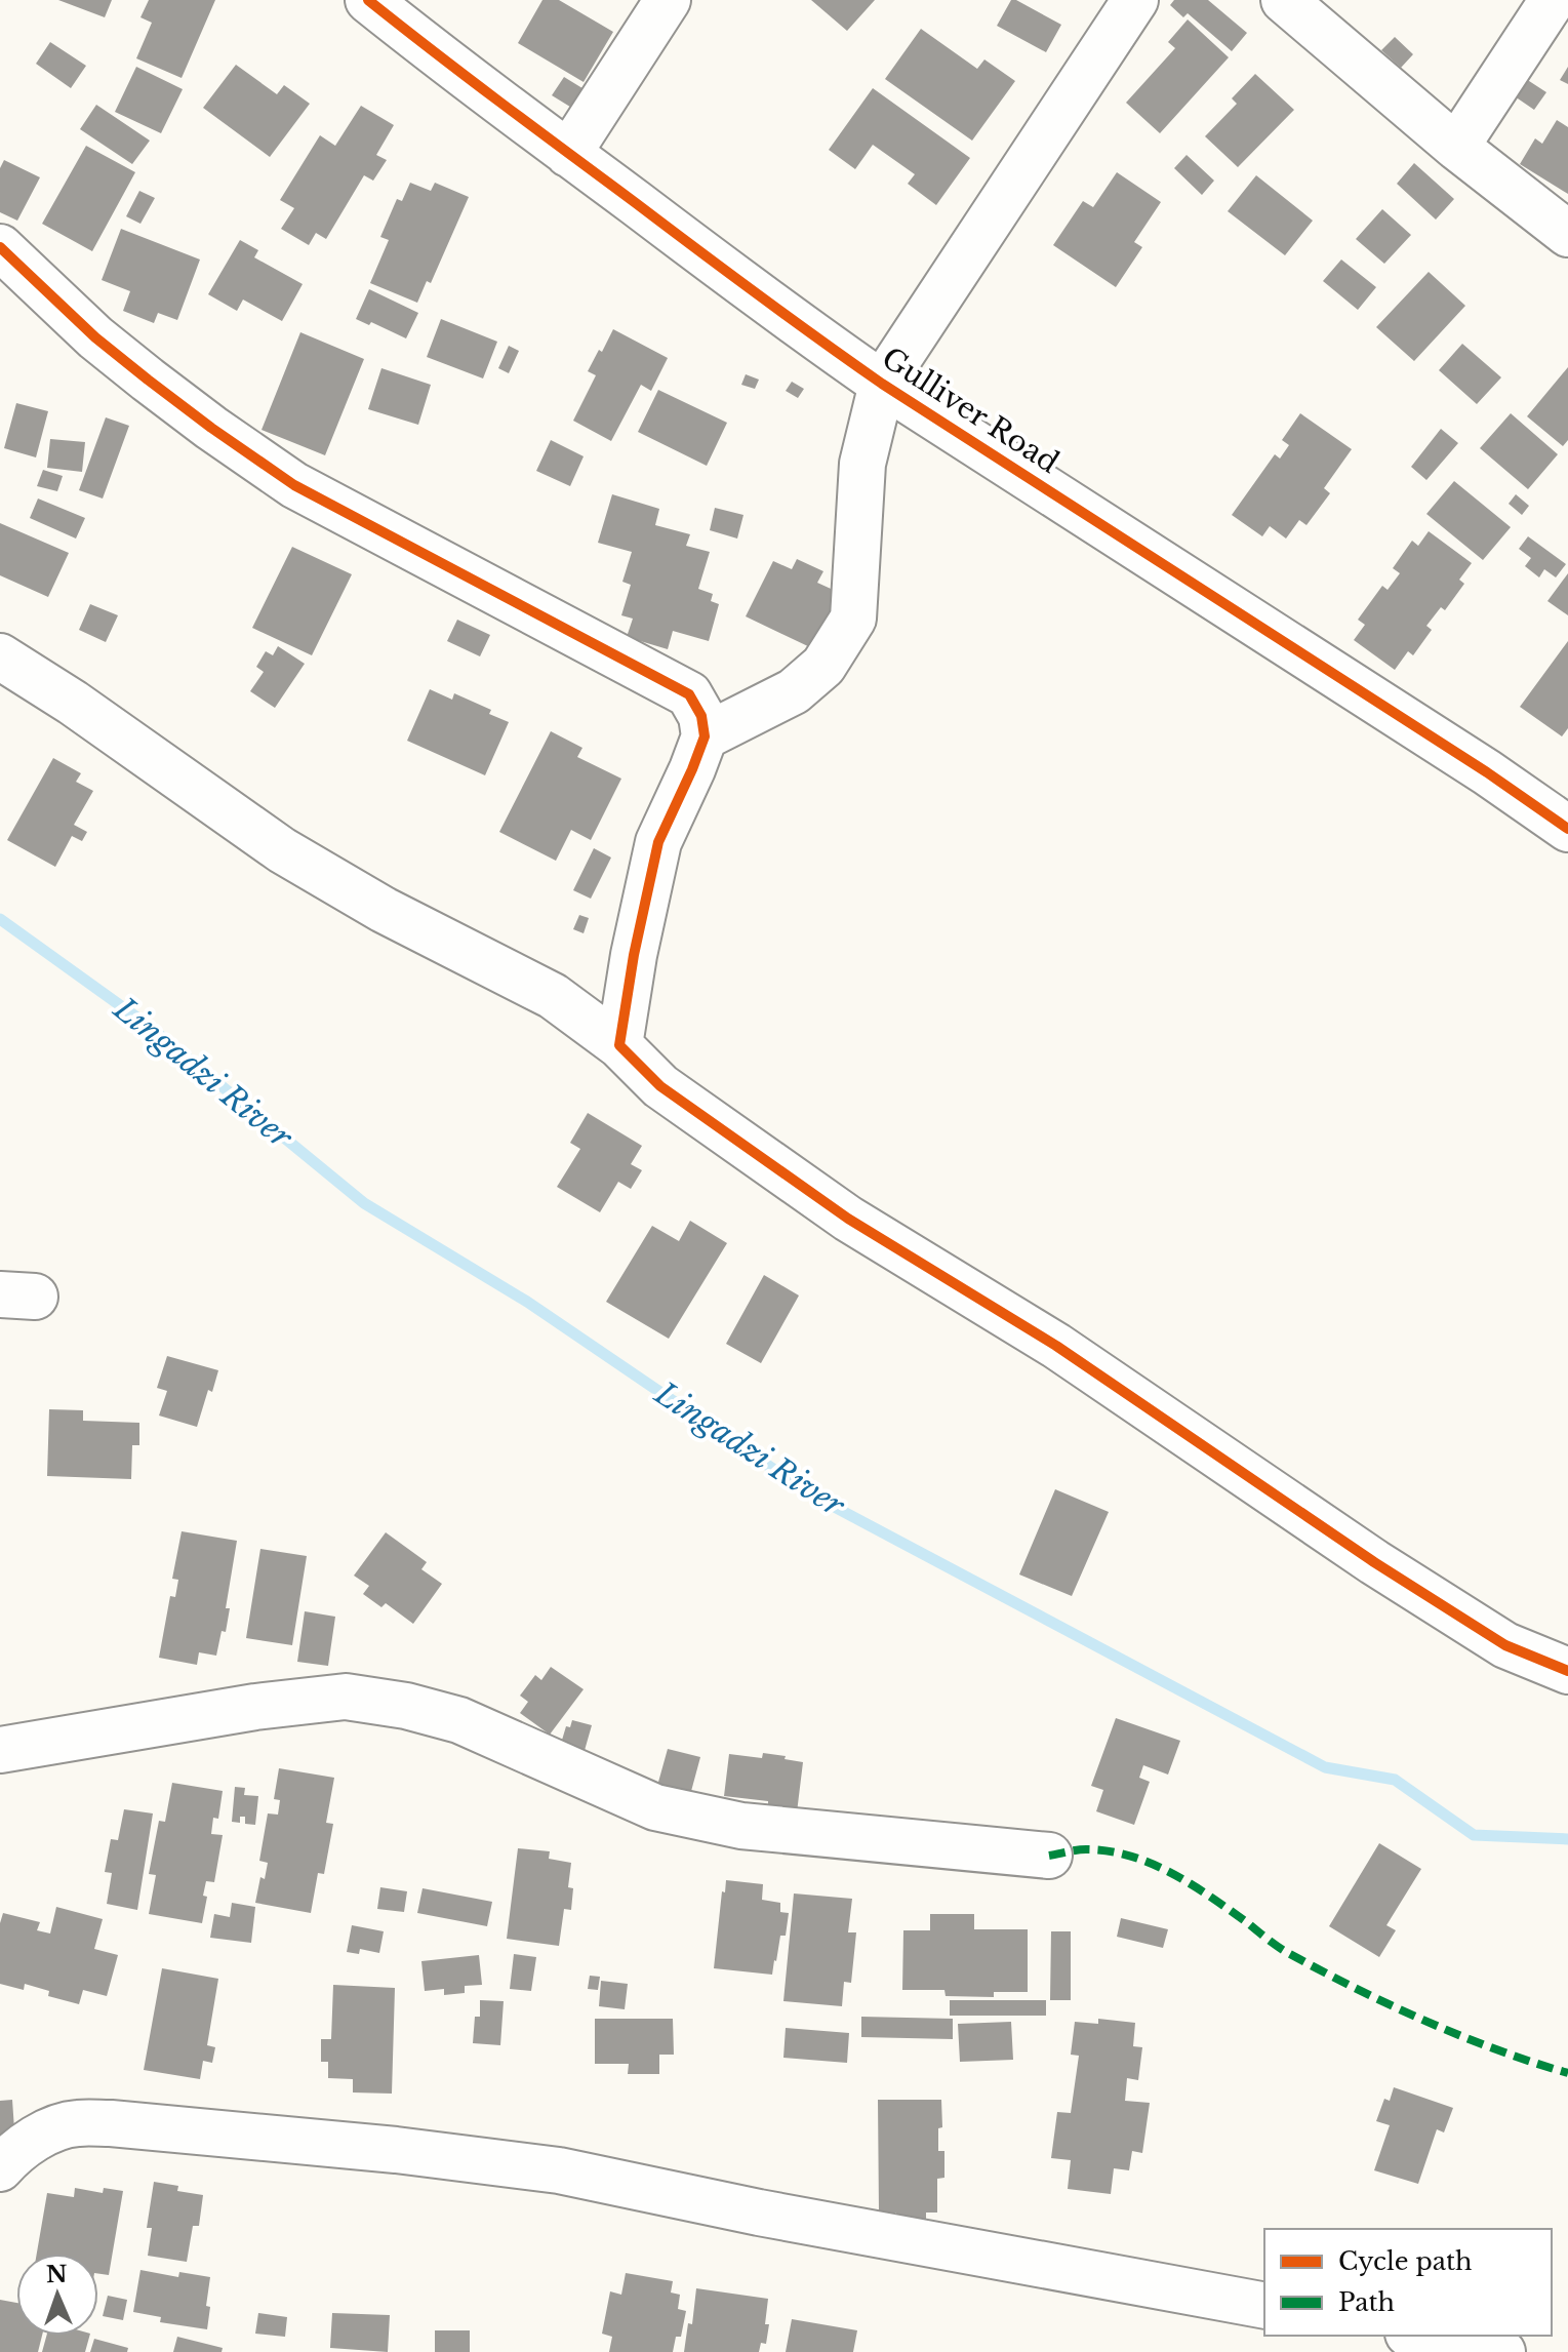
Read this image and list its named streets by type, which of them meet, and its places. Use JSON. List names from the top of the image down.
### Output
{
  "streets": {
    "street": ["Gulliver Road"]
  },
  "water": ["Lingadzi River"],
  "legend": ["Cycle path", "Path"],
  "north": "top"
}
